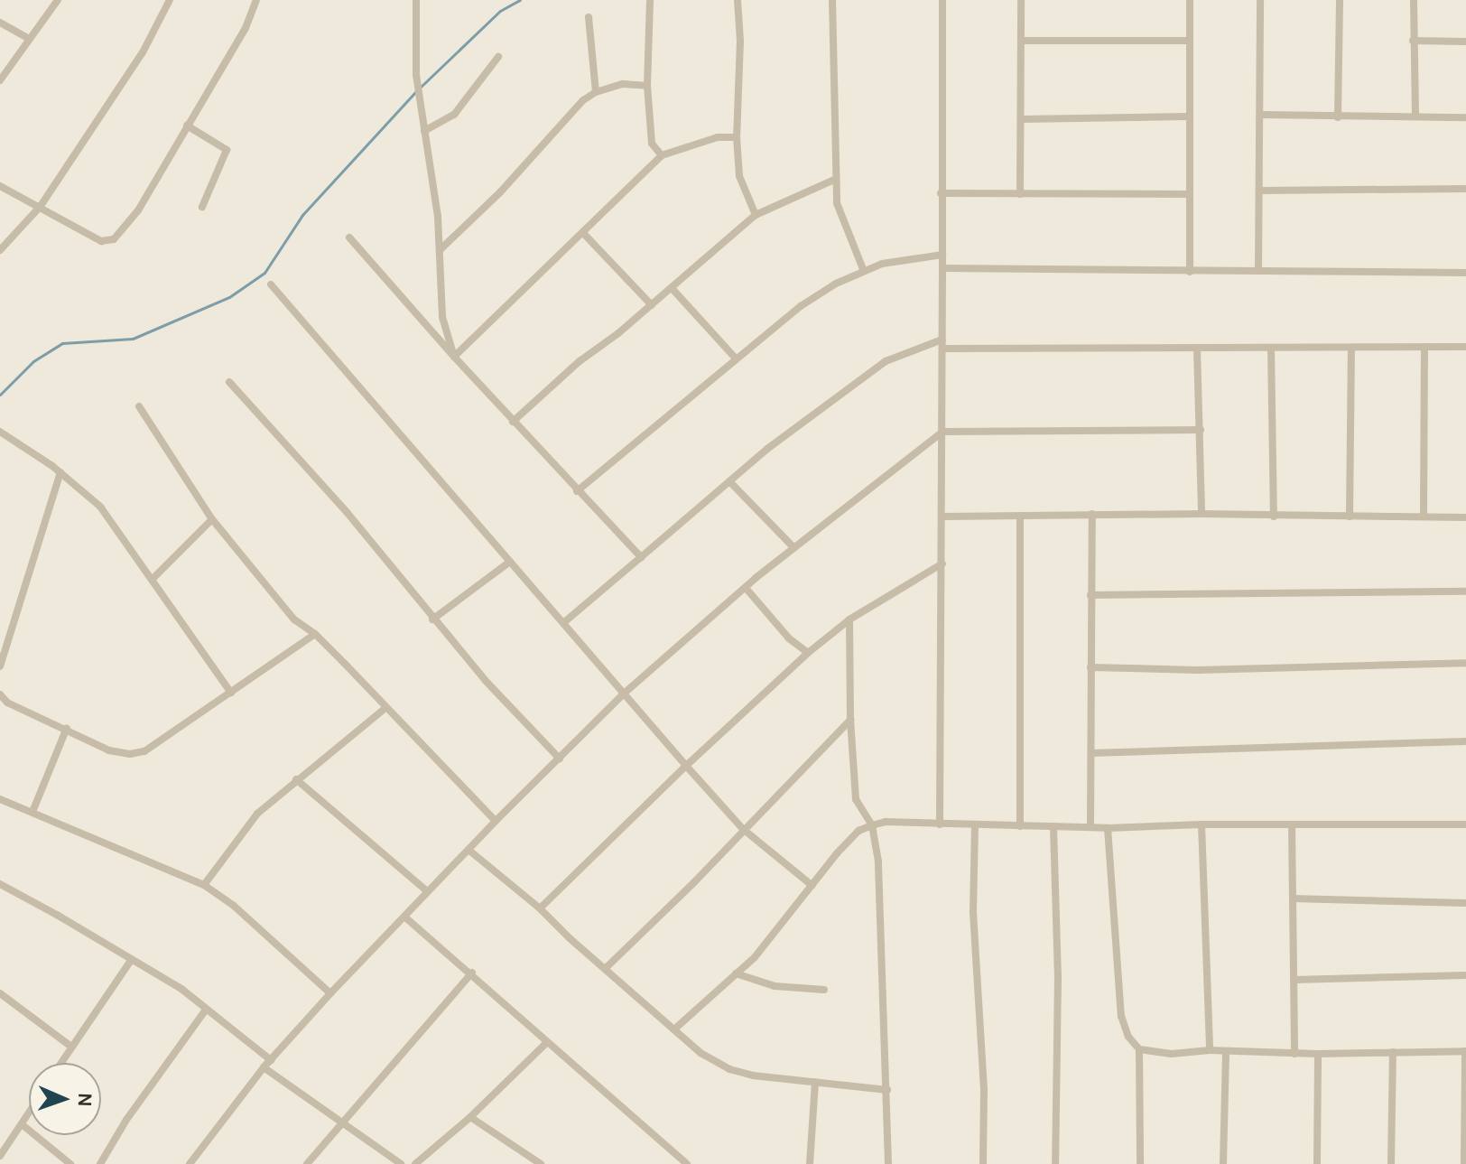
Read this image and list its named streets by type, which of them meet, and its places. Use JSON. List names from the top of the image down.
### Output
{
  "north": "right"
}
